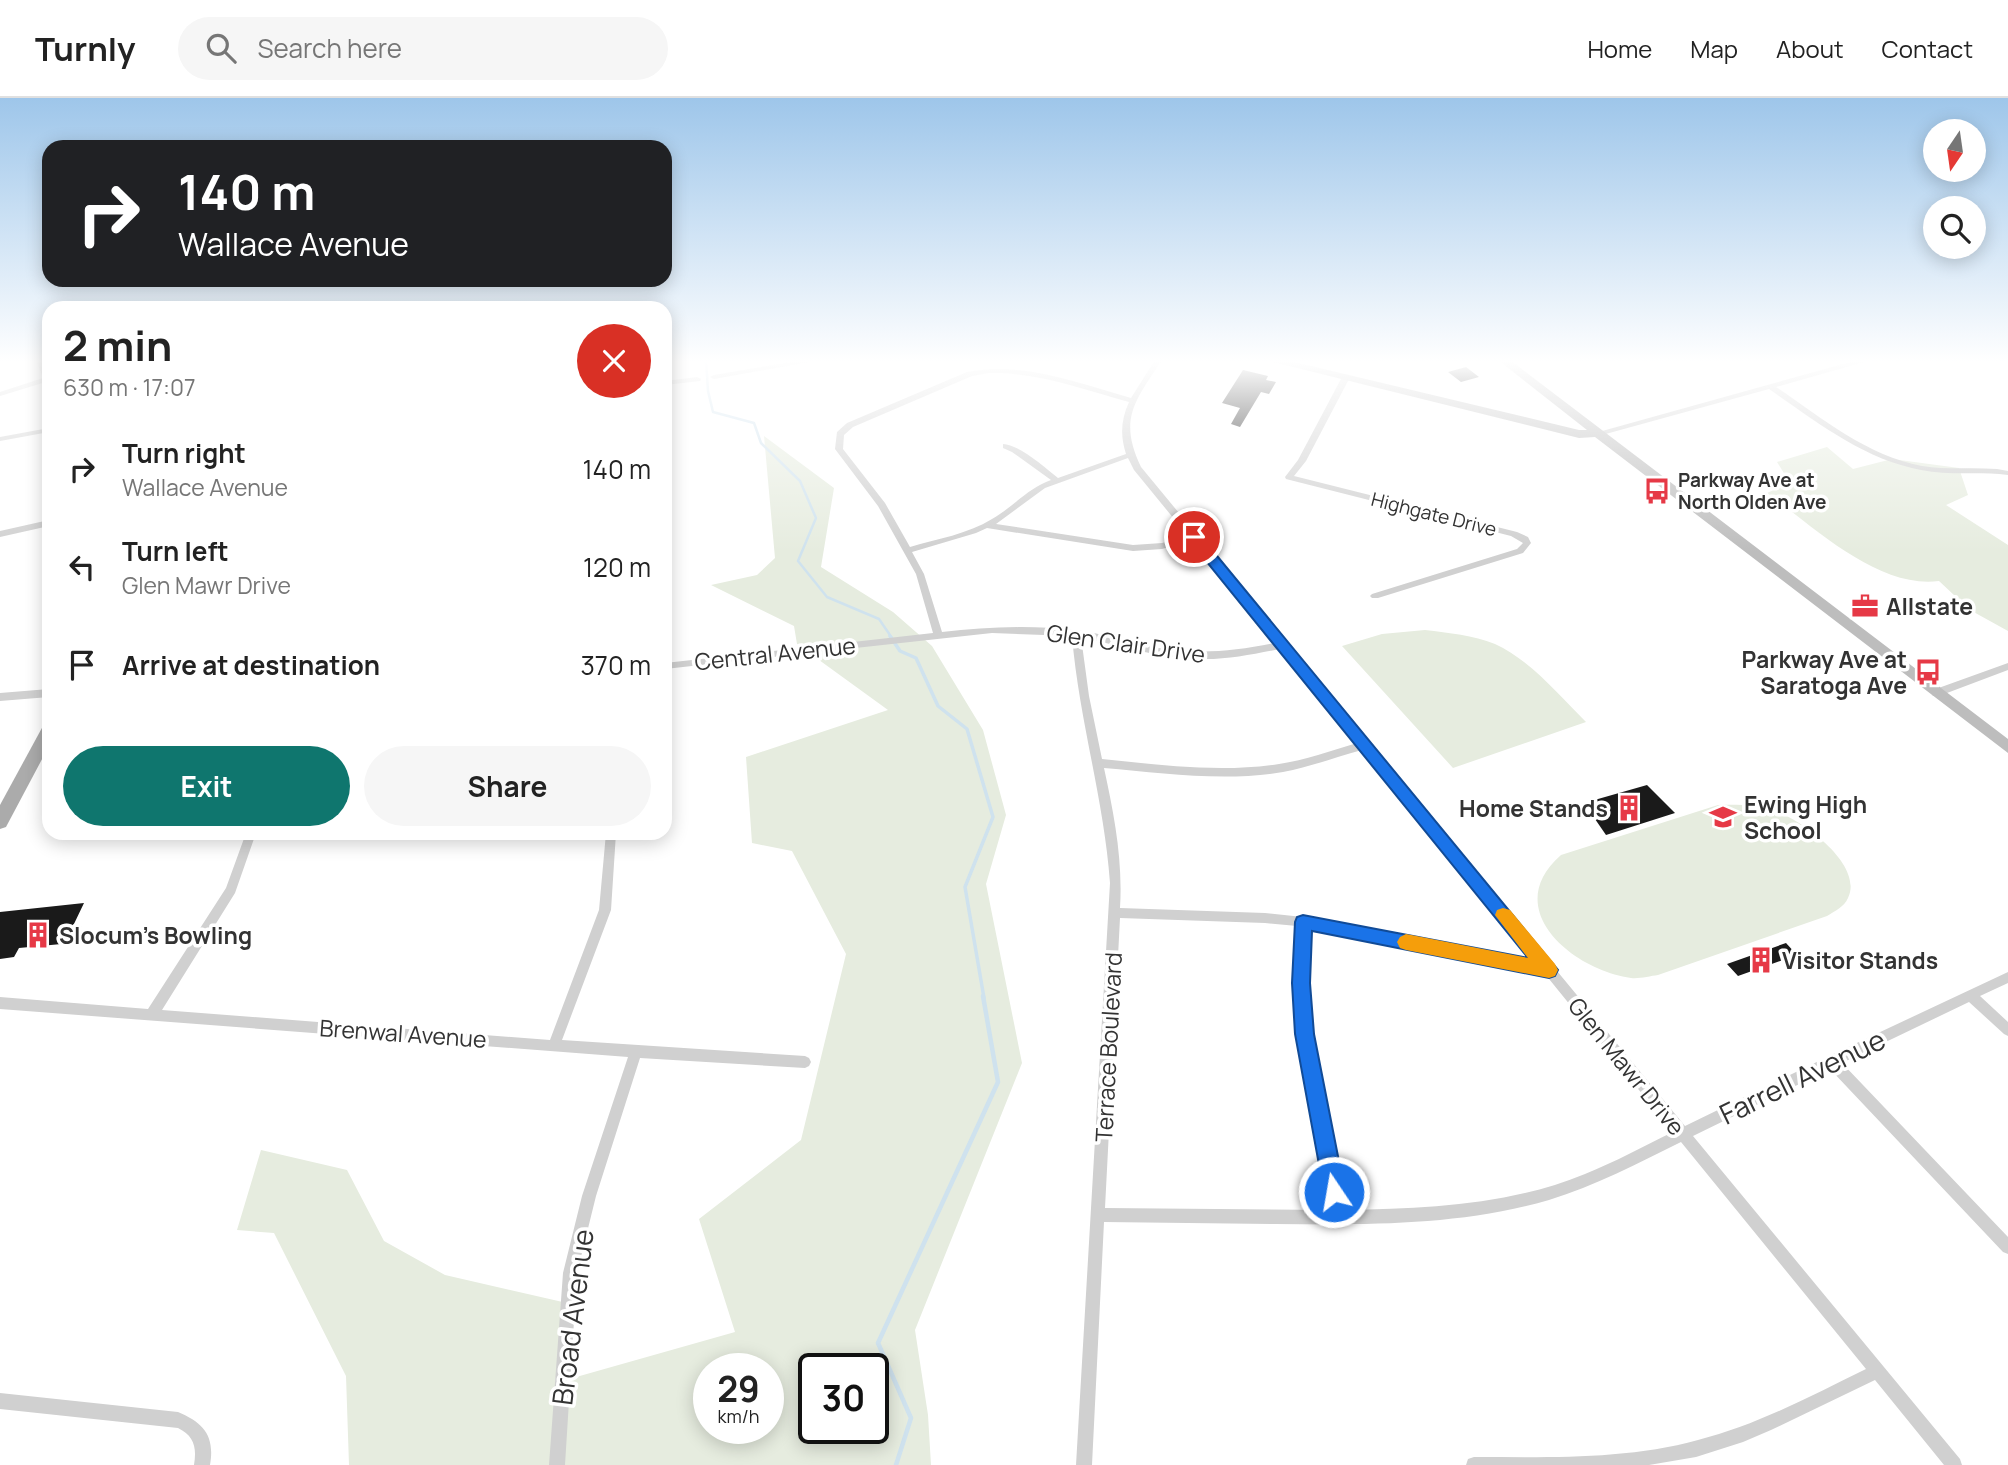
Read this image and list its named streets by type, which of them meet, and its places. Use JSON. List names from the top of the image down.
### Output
{
  "streets": {
    "street": [
      "Highgate Drive",
      "Glen Clair Drive",
      "Central Avenue",
      "Brenwal Avenue",
      "Terrace Boulevard",
      "Glen Mawr Drive",
      "Farrell Avenue",
      "Broad Avenue"
    ]
  },
  "crossings": [
    ["Glen Clair Drive", "Central Avenue"],
    ["Glen Clair Drive", "Terrace Boulevard"],
    ["Glen Clair Drive", "Glen Mawr Drive"],
    ["Brenwal Avenue", "Broad Avenue"],
    ["Terrace Boulevard", "Farrell Avenue"],
    ["Glen Mawr Drive", "Farrell Avenue"]
  ],
  "places": {
    "bus stop": ["Parkway Ave at North Olden Ave", "Parkway Ave at Saratoga Ave"],
    "office": ["Allstate"],
    "building": ["Home Stands", "Slocum's Bowling", "Visitor Stands"],
    "school or university": ["Ewing High School"]
  },
  "north": "bottom",
  "page": {
    "header": "Turnly",
    "search": "Search here",
    "nav": [
      "Home",
      "Map",
      "About",
      "Contact"
    ],
    "turn": ["140 m", "Wallace Avenue"],
    "heading": ["2 min", "630 m · 17:07"],
    "list": [
      {
        "name": "Turn right",
        "note": "Wallace Avenue",
        "value": "140 m"
      },
      {
        "name": "Turn left",
        "note": "Glen Mawr Drive",
        "value": "120 m"
      },
      {
        "name": "Arrive at destination",
        "value": "370 m"
      }
    ],
    "buttons": ["Exit", "Share"],
    "speed": "29 km/h",
    "limit": "30"
  }
}
